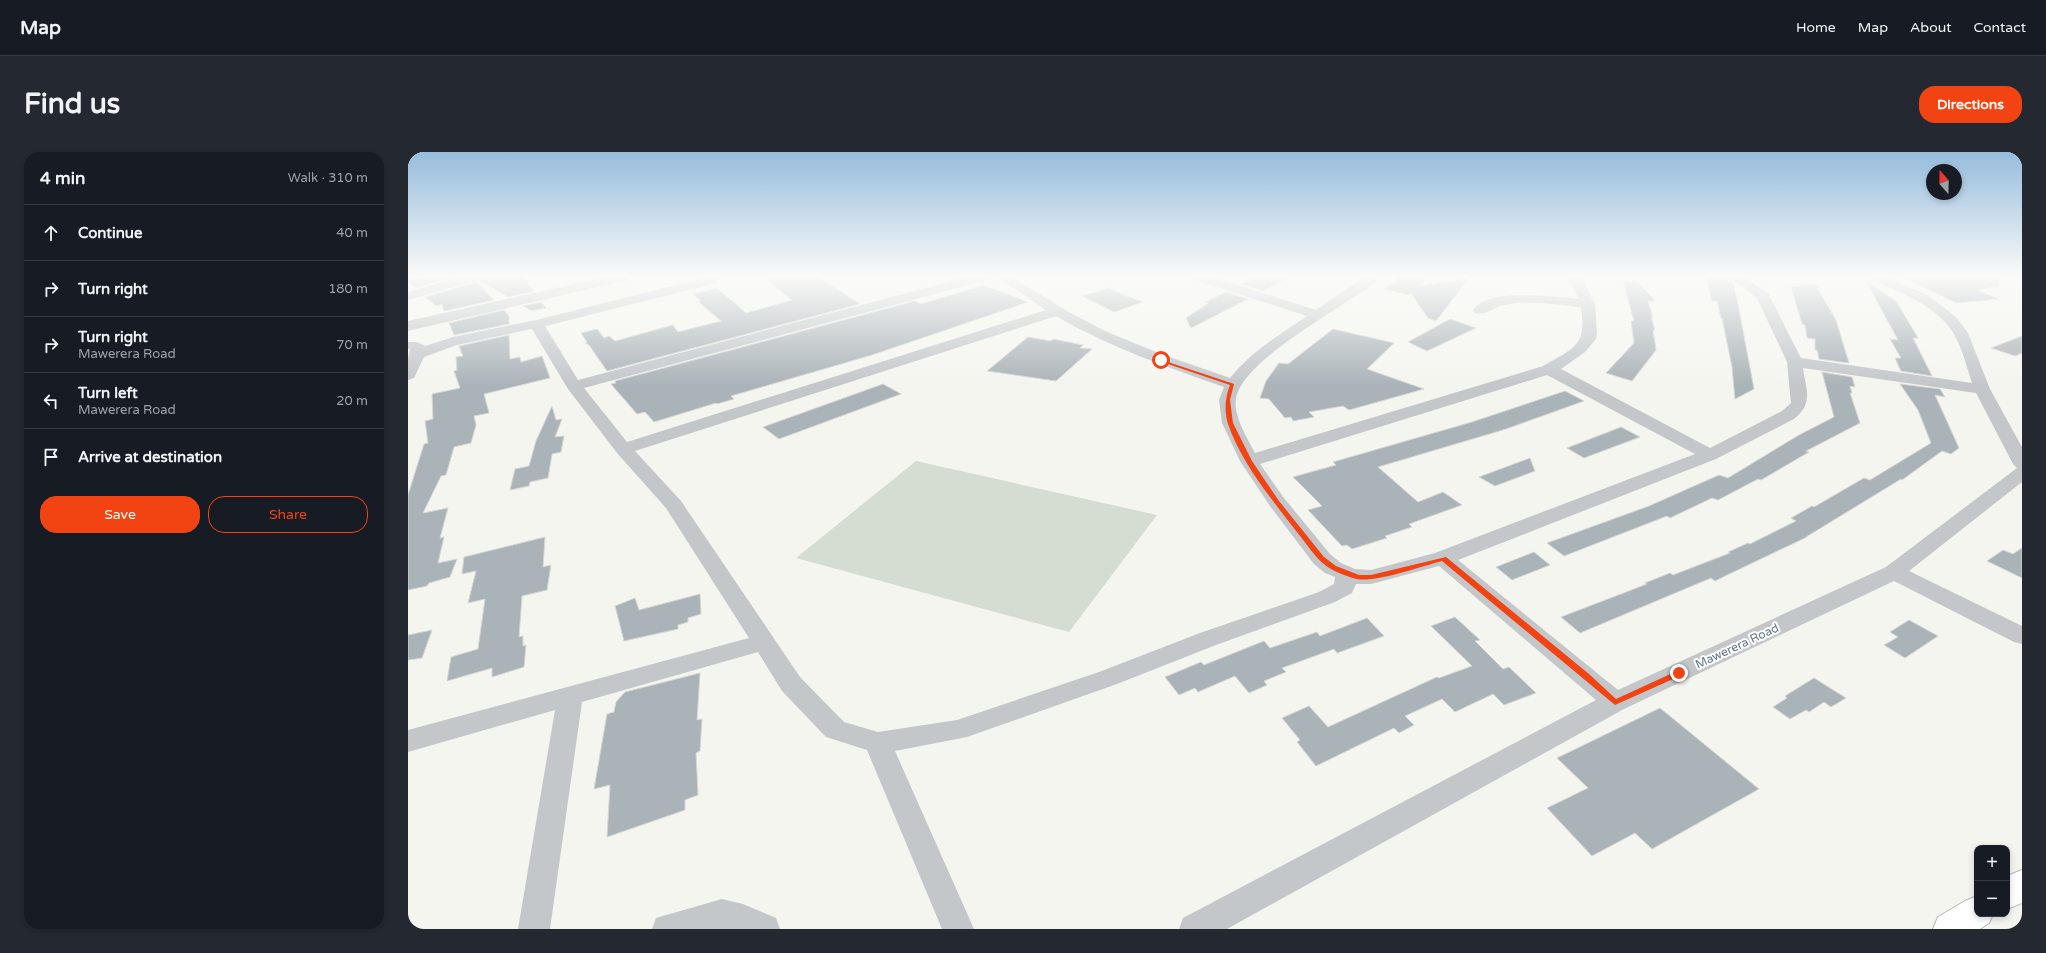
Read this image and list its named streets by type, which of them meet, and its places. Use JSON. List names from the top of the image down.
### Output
{
  "streets": {
    "street": ["Mawerera Road"]
  },
  "north": "top",
  "page": {
    "header": "Map",
    "nav": [
      "Home",
      "Map",
      "About",
      "Contact"
    ],
    "buttons": [
      "Directions",
      ["Save", "Share"]
    ],
    "title": "Find us",
    "heading": ["4 min", "Walk · 310 m"],
    "list": [
      ["Continue", "40 m"],
      ["Turn right", "180 m"],
      ["Turn right", "Mawerera Road", "70 m"],
      ["Turn left", "Mawerera Road", "20 m"],
      "Arrive at destination"
    ],
    "map_buttons": ["+", "−"]
  }
}
